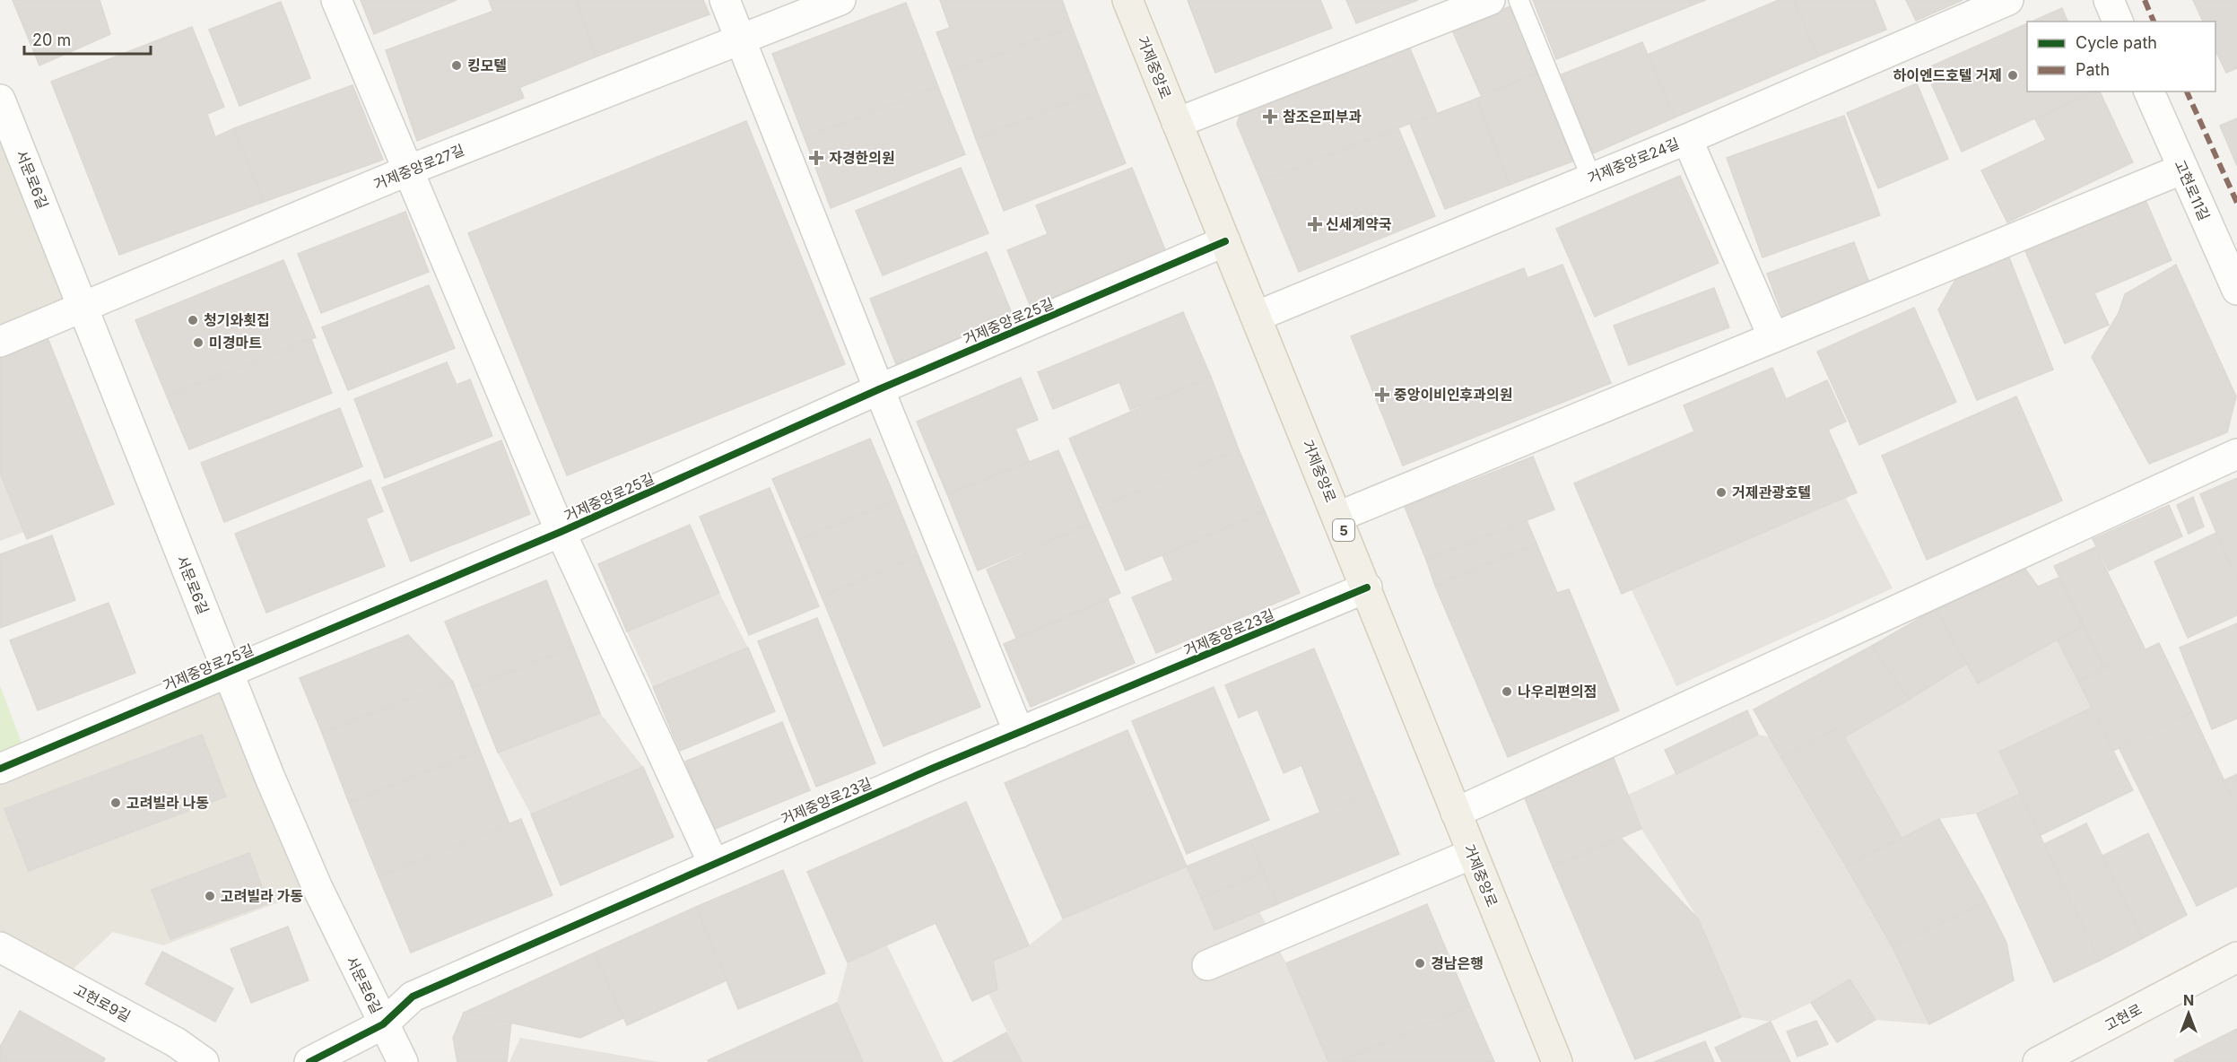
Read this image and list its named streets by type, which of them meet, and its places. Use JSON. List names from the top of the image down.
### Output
{
  "streets": {
    "main road": ["거제중앙로", "5"],
    "street": [
      "거제중앙로24길",
      "거제중앙로27길",
      "서문로6길",
      "고현로11길",
      "거제중앙로25길",
      "거제중앙로23길",
      "고현로9길",
      "고현로"
    ]
  },
  "crossings": [
    ["거제중앙로", "거제중앙로24길"],
    ["거제중앙로", "거제중앙로25길"],
    ["거제중앙로", "거제중앙로23길"],
    ["거제중앙로27길", "서문로6길"],
    ["서문로6길", "거제중앙로25길"],
    ["서문로6길", "거제중앙로23길"]
  ],
  "places": {
    "other": [
      "킹모텔",
      "하이엔드호텔 거제",
      "청기와횟집",
      "미경마트",
      "거제관광호텔",
      "나우리편의점",
      "고려빌라 나동",
      "고려빌라 가동",
      "경남은행"
    ],
    "health": [
      "참조은피부과",
      "자경한의원",
      "신세계약국",
      "중앙이비인후과의원"
    ]
  },
  "legend": ["Cycle path", "Path"],
  "scale_bar": "20 m",
  "north": "top"
}
